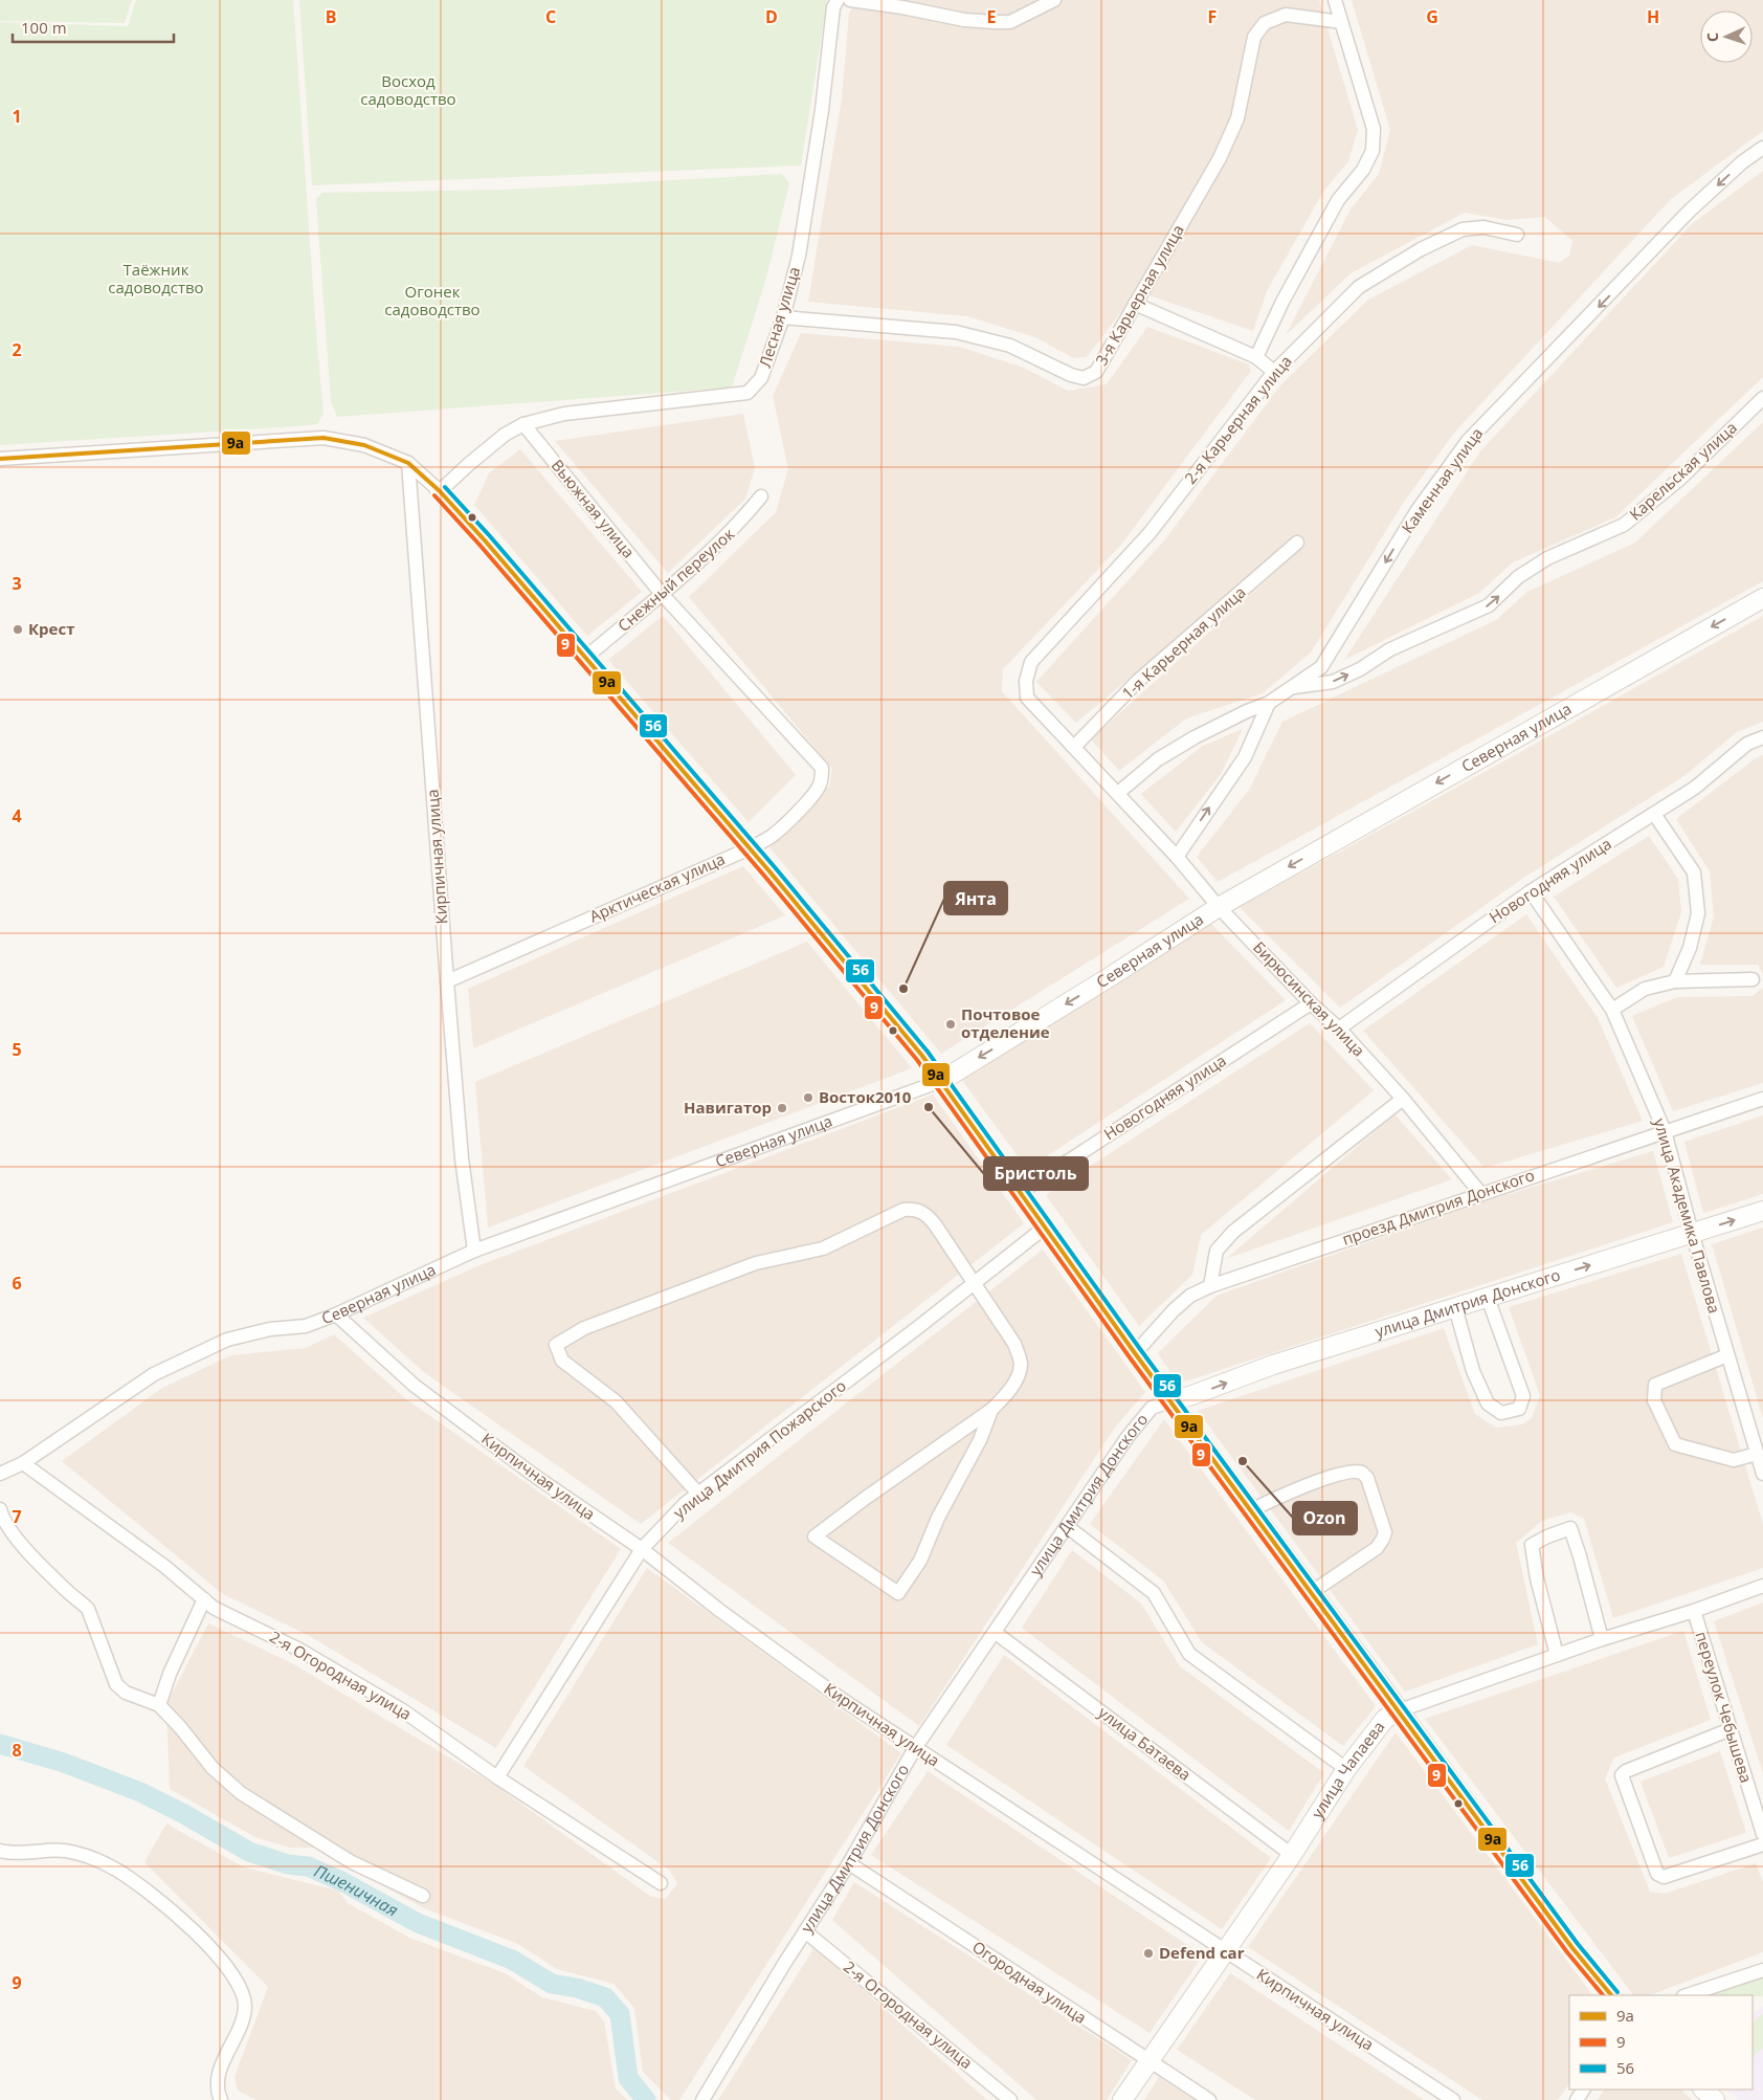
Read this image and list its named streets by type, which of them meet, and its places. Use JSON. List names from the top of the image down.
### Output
{
  "streets": {
    "main road": ["Северная улица", "улица Дмитрия Донского", "улица Чапаева"],
    "street": [
      "3-я Карьерная улица",
      "Лесная улица",
      "2-я Карьерная улица",
      "Карельская улица",
      "Каменная улица",
      "Вьюжная улица",
      "Снежный переулок",
      "1-я Карьерная улица",
      "Кирпичная улица",
      "Новогодняя улица",
      "Арктическая улица",
      "Бирюсинская улица",
      "проезд Дмитрия Донского",
      "улица Академика Павлова",
      "улица Дмитрия Пожарского",
      "2-я Огородная улица",
      "переулок Чебышева",
      "улица Батаева",
      "Огородная улица"
    ]
  },
  "crossings": [
    ["3-я Карьерная улица", "Лесная улица"],
    ["3-я Карьерная улица", "2-я Карьерная улица"],
    ["Лесная улица", "Вьюжная улица"],
    ["2-я Карьерная улица", "Бирюсинская улица"],
    ["Карельская улица", "Каменная улица"],
    ["Каменная улица", "Бирюсинская улица"],
    ["Вьюжная улица", "Снежный переулок"],
    ["Вьюжная улица", "Арктическая улица"],
    ["Снежный переулок", "Арктическая улица"],
    ["1-я Карьерная улица", "Бирюсинская улица"],
    ["Северная улица", "Кирпичная улица"],
    ["Северная улица", "Бирюсинская улица"],
    ["Северная улица", "2-я Огородная улица"],
    ["Кирпичная улица", "Арктическая улица"],
    ["Кирпичная улица", "улица Дмитрия Донского"],
    ["Кирпичная улица", "улица Дмитрия Пожарского"],
    ["Кирпичная улица", "улица Чапаева"],
    ["Новогодняя улица", "Бирюсинская улица"],
    ["Новогодняя улица", "улица Академика Павлова"],
    ["Бирюсинская улица", "проезд Дмитрия Донского"],
    ["проезд Дмитрия Донского", "улица Академика Павлова"],
    ["улица Академика Павлова", "улица Дмитрия Донского"],
    ["улица Дмитрия Донского", "2-я Огородная улица"],
    ["улица Дмитрия Донского", "улица Батаева"],
    ["улица Дмитрия Донского", "Огородная улица"],
    ["улица Дмитрия Пожарского", "2-я Огородная улица"],
    ["переулок Чебышева", "улица Чапаева"],
    ["улица Батаева", "улица Чапаева"],
    ["улица Чапаева", "Огородная улица"]
  ],
  "one_way": [
    "Карельская улица",
    "Каменная улица",
    "Северная улица",
    "улица Дмитрия Донского"
  ],
  "water": ["Пшеничная"],
  "parks": ["Восход садоводство", "Таёжник садоводство", "Огонек садоводство"],
  "places": [
    "Крест",
    "Янта",
    "Почтовое отделение",
    "Восток2010",
    "Бристоль",
    "Навигатор",
    "Ozon",
    "Defend car"
  ],
  "lines": ["transit line 9а", "transit line 56", "transit line 9"],
  "legend": ["9а", "9", "56"],
  "scale_bar": "100 m",
  "north": "left",
  "grid": {
    "columns": [
      "B",
      "C",
      "D",
      "E",
      "F",
      "G",
      "H"
    ],
    "rows": [
      "1",
      "2",
      "3",
      "4",
      "5",
      "6",
      "7",
      "8",
      "9"
    ]
  }
}
